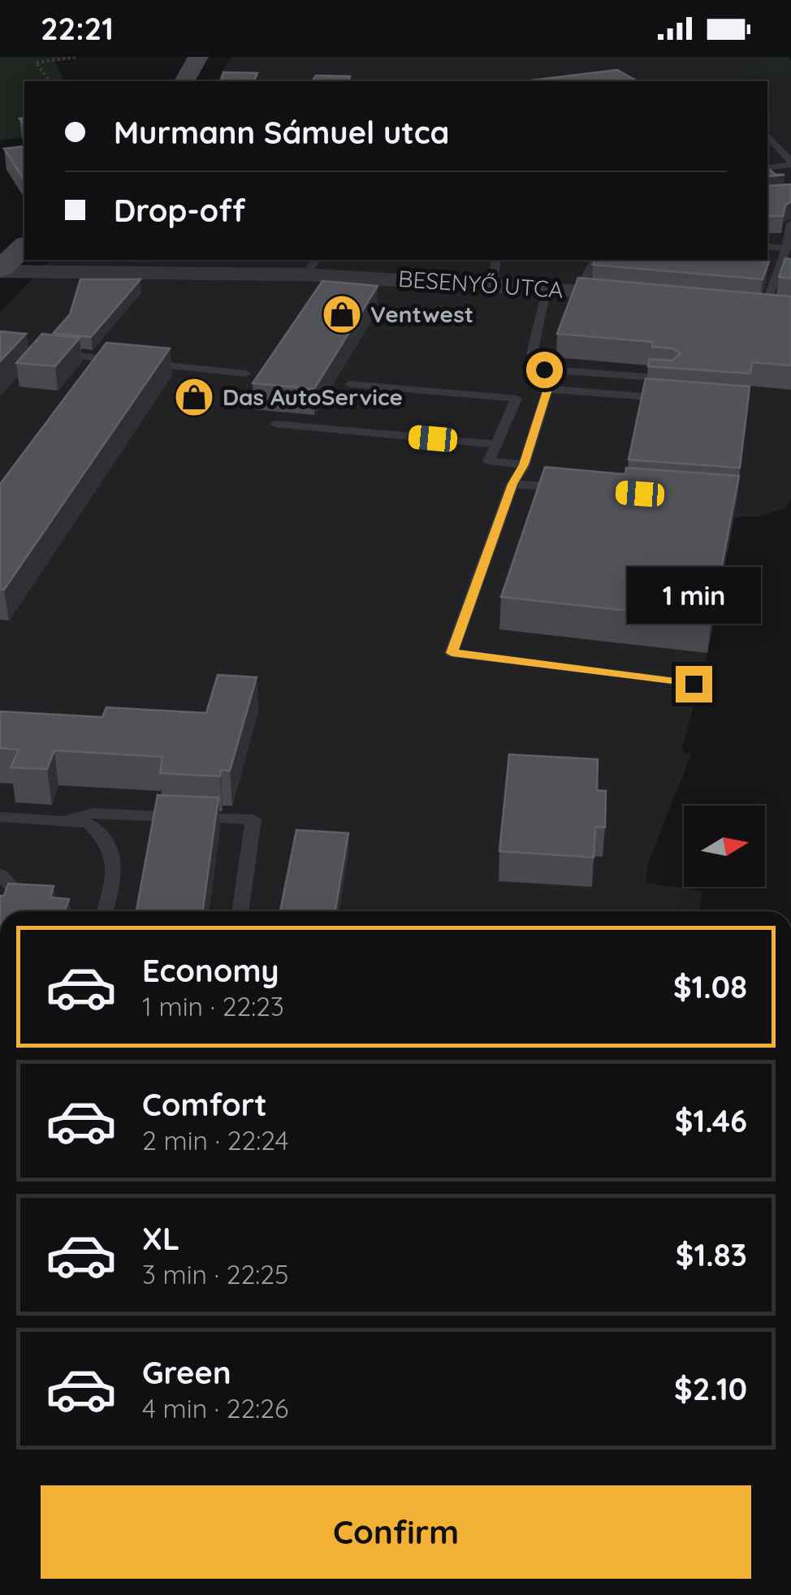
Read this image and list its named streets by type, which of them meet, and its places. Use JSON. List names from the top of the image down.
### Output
{
  "streets": {
    "street": ["BESENYŐ UTCA"]
  },
  "places": {
    "shop": ["Ventwest", "Das AutoService"]
  },
  "north": "right",
  "page": {
    "status": "22:21",
    "banner": ["Murmann Sámuel utca", "Drop-off"],
    "bubble": "1 min",
    "list": [
      {
        "name": "Economy",
        "note": "1 min · 22:23",
        "value": "$1.08"
      },
      {
        "name": "Comfort",
        "note": "2 min · 22:24",
        "value": "$1.46"
      },
      {
        "name": "XL",
        "note": "3 min · 22:25",
        "value": "$1.83"
      },
      {
        "name": "Green",
        "note": "4 min · 22:26",
        "value": "$2.10"
      }
    ],
    "buttons": "Confirm"
  }
}
